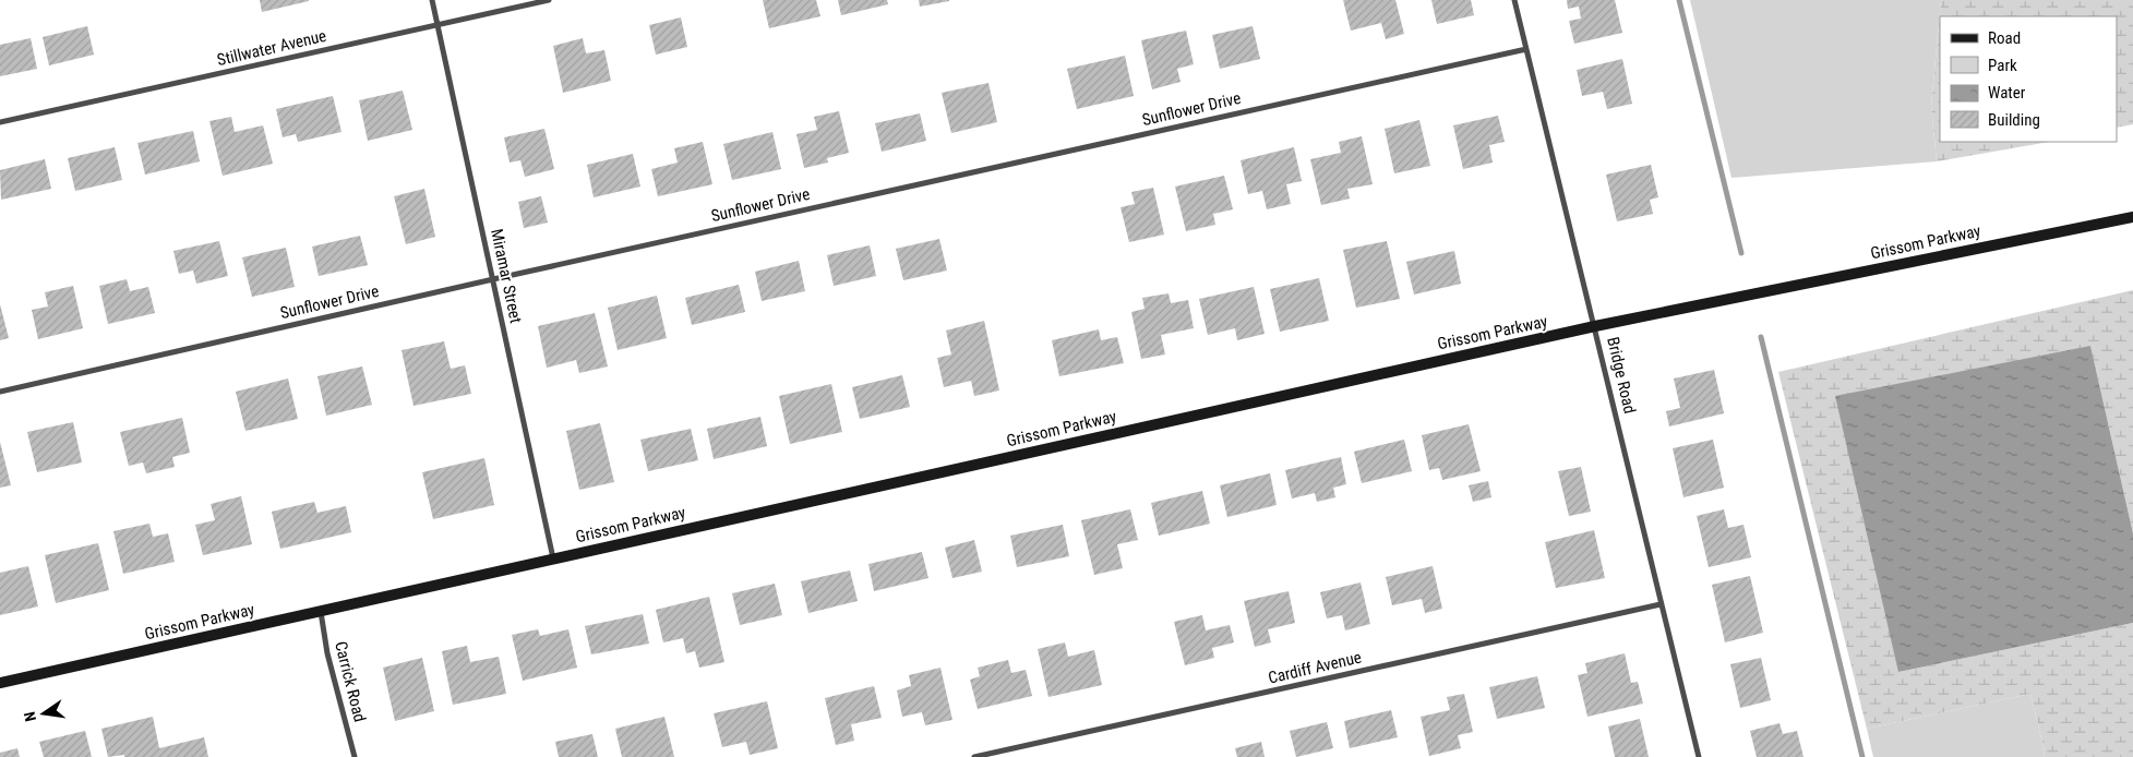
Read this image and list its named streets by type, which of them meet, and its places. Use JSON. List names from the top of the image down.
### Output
{
  "streets": {
    "main road": ["Grissom Parkway"],
    "street": [
      "Stillwater Avenue",
      "Sunflower Drive",
      "Miramar Street",
      "Bridge Road",
      "Cardiff Avenue",
      "Carrick Road"
    ]
  },
  "crossings": [
    ["Stillwater Avenue", "Miramar Street"],
    ["Sunflower Drive", "Miramar Street"],
    ["Sunflower Drive", "Bridge Road"],
    ["Grissom Parkway", "Miramar Street"],
    ["Grissom Parkway", "Bridge Road"],
    ["Grissom Parkway", "Carrick Road"],
    ["Bridge Road", "Cardiff Avenue"]
  ],
  "legend": [
    "Road",
    "Park",
    "Water",
    "Building"
  ],
  "north": "left"
}
